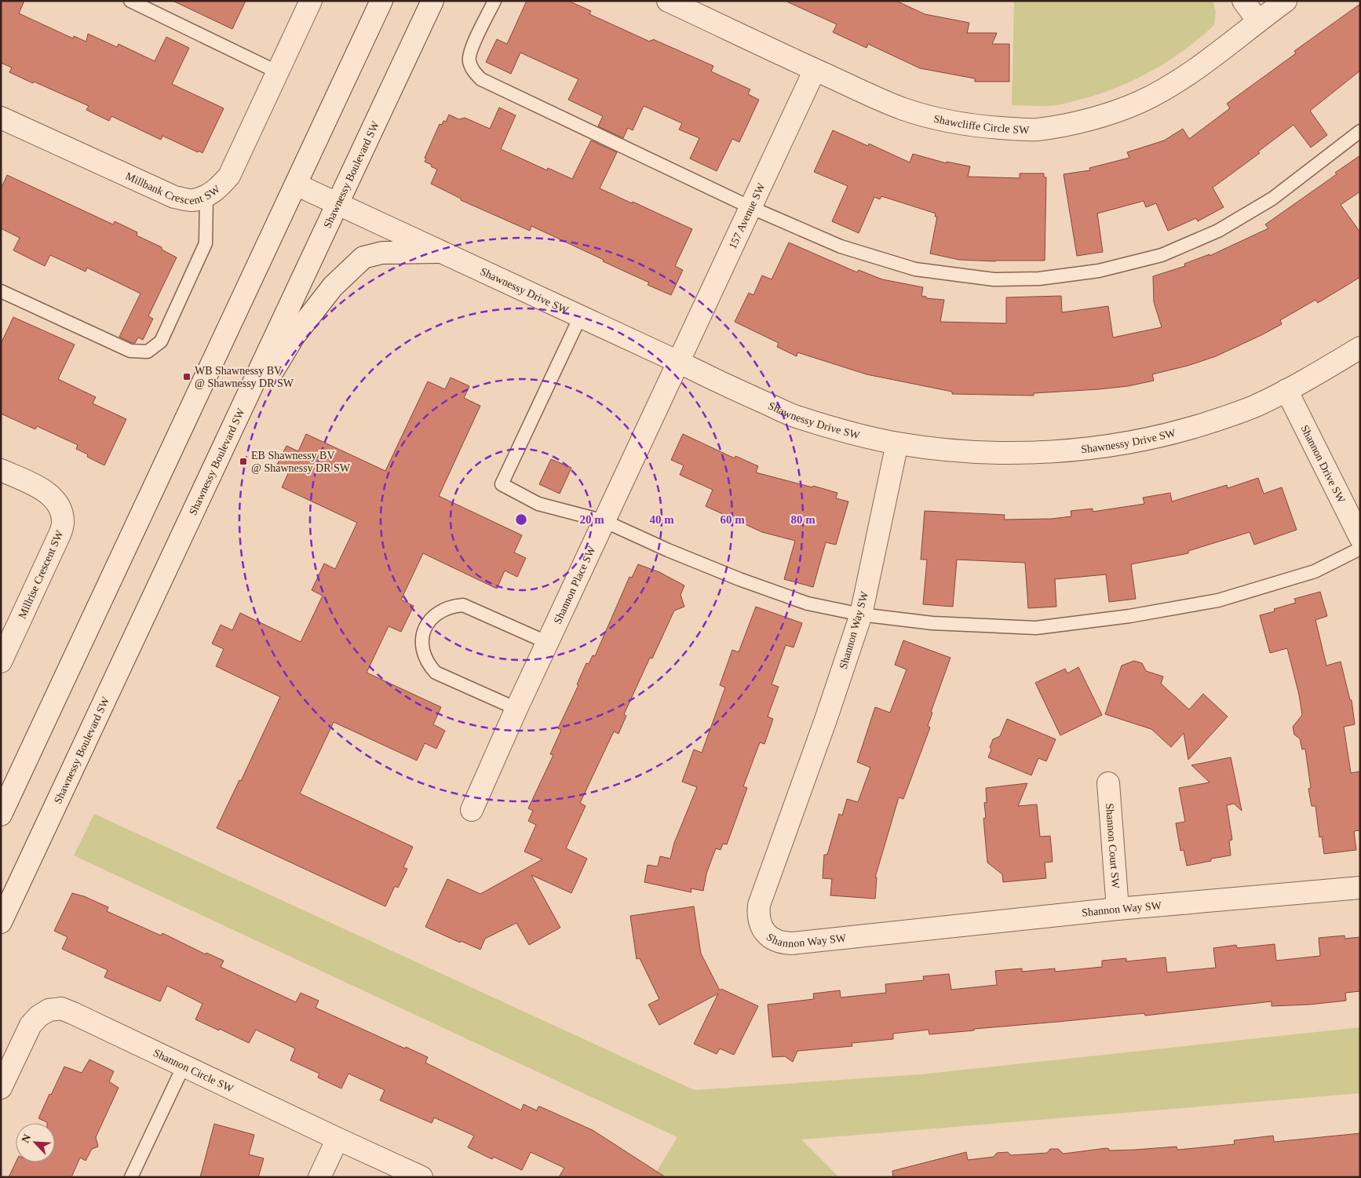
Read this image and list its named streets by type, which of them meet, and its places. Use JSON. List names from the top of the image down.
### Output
{
  "streets": {
    "street": [
      "Shawcliffe Circle SW",
      "Shawnessy Boulevard SW",
      "Millbank Crescent SW",
      "157 Avenue SW",
      "Shawnessy Drive SW",
      "Shannon Drive SW",
      "Millrise Crescent SW",
      "Shannon Place SW",
      "Shannon Way SW",
      "Shannon Court SW",
      "Shannon Circle SW"
    ]
  },
  "crossings": [
    ["Shawcliffe Circle SW", "157 Avenue SW"],
    ["Shawnessy Boulevard SW", "Shawnessy Drive SW"],
    ["157 Avenue SW", "Shawnessy Drive SW"],
    ["157 Avenue SW", "Shannon Place SW"],
    ["Shawnessy Drive SW", "Shannon Drive SW"],
    ["Shawnessy Drive SW", "Shannon Place SW"],
    ["Shawnessy Drive SW", "Shannon Way SW"],
    ["Shannon Way SW", "Shannon Court SW"]
  ],
  "places": {
    "transit": ["WB Shawnessy BV @ Shawnessy DR SW", "EB Shawnessy BV @ Shawnessy DR SW"]
  },
  "north": "top left",
  "rings": [
    "20 m",
    "40 m",
    "60 m",
    "80 m"
  ]
}
